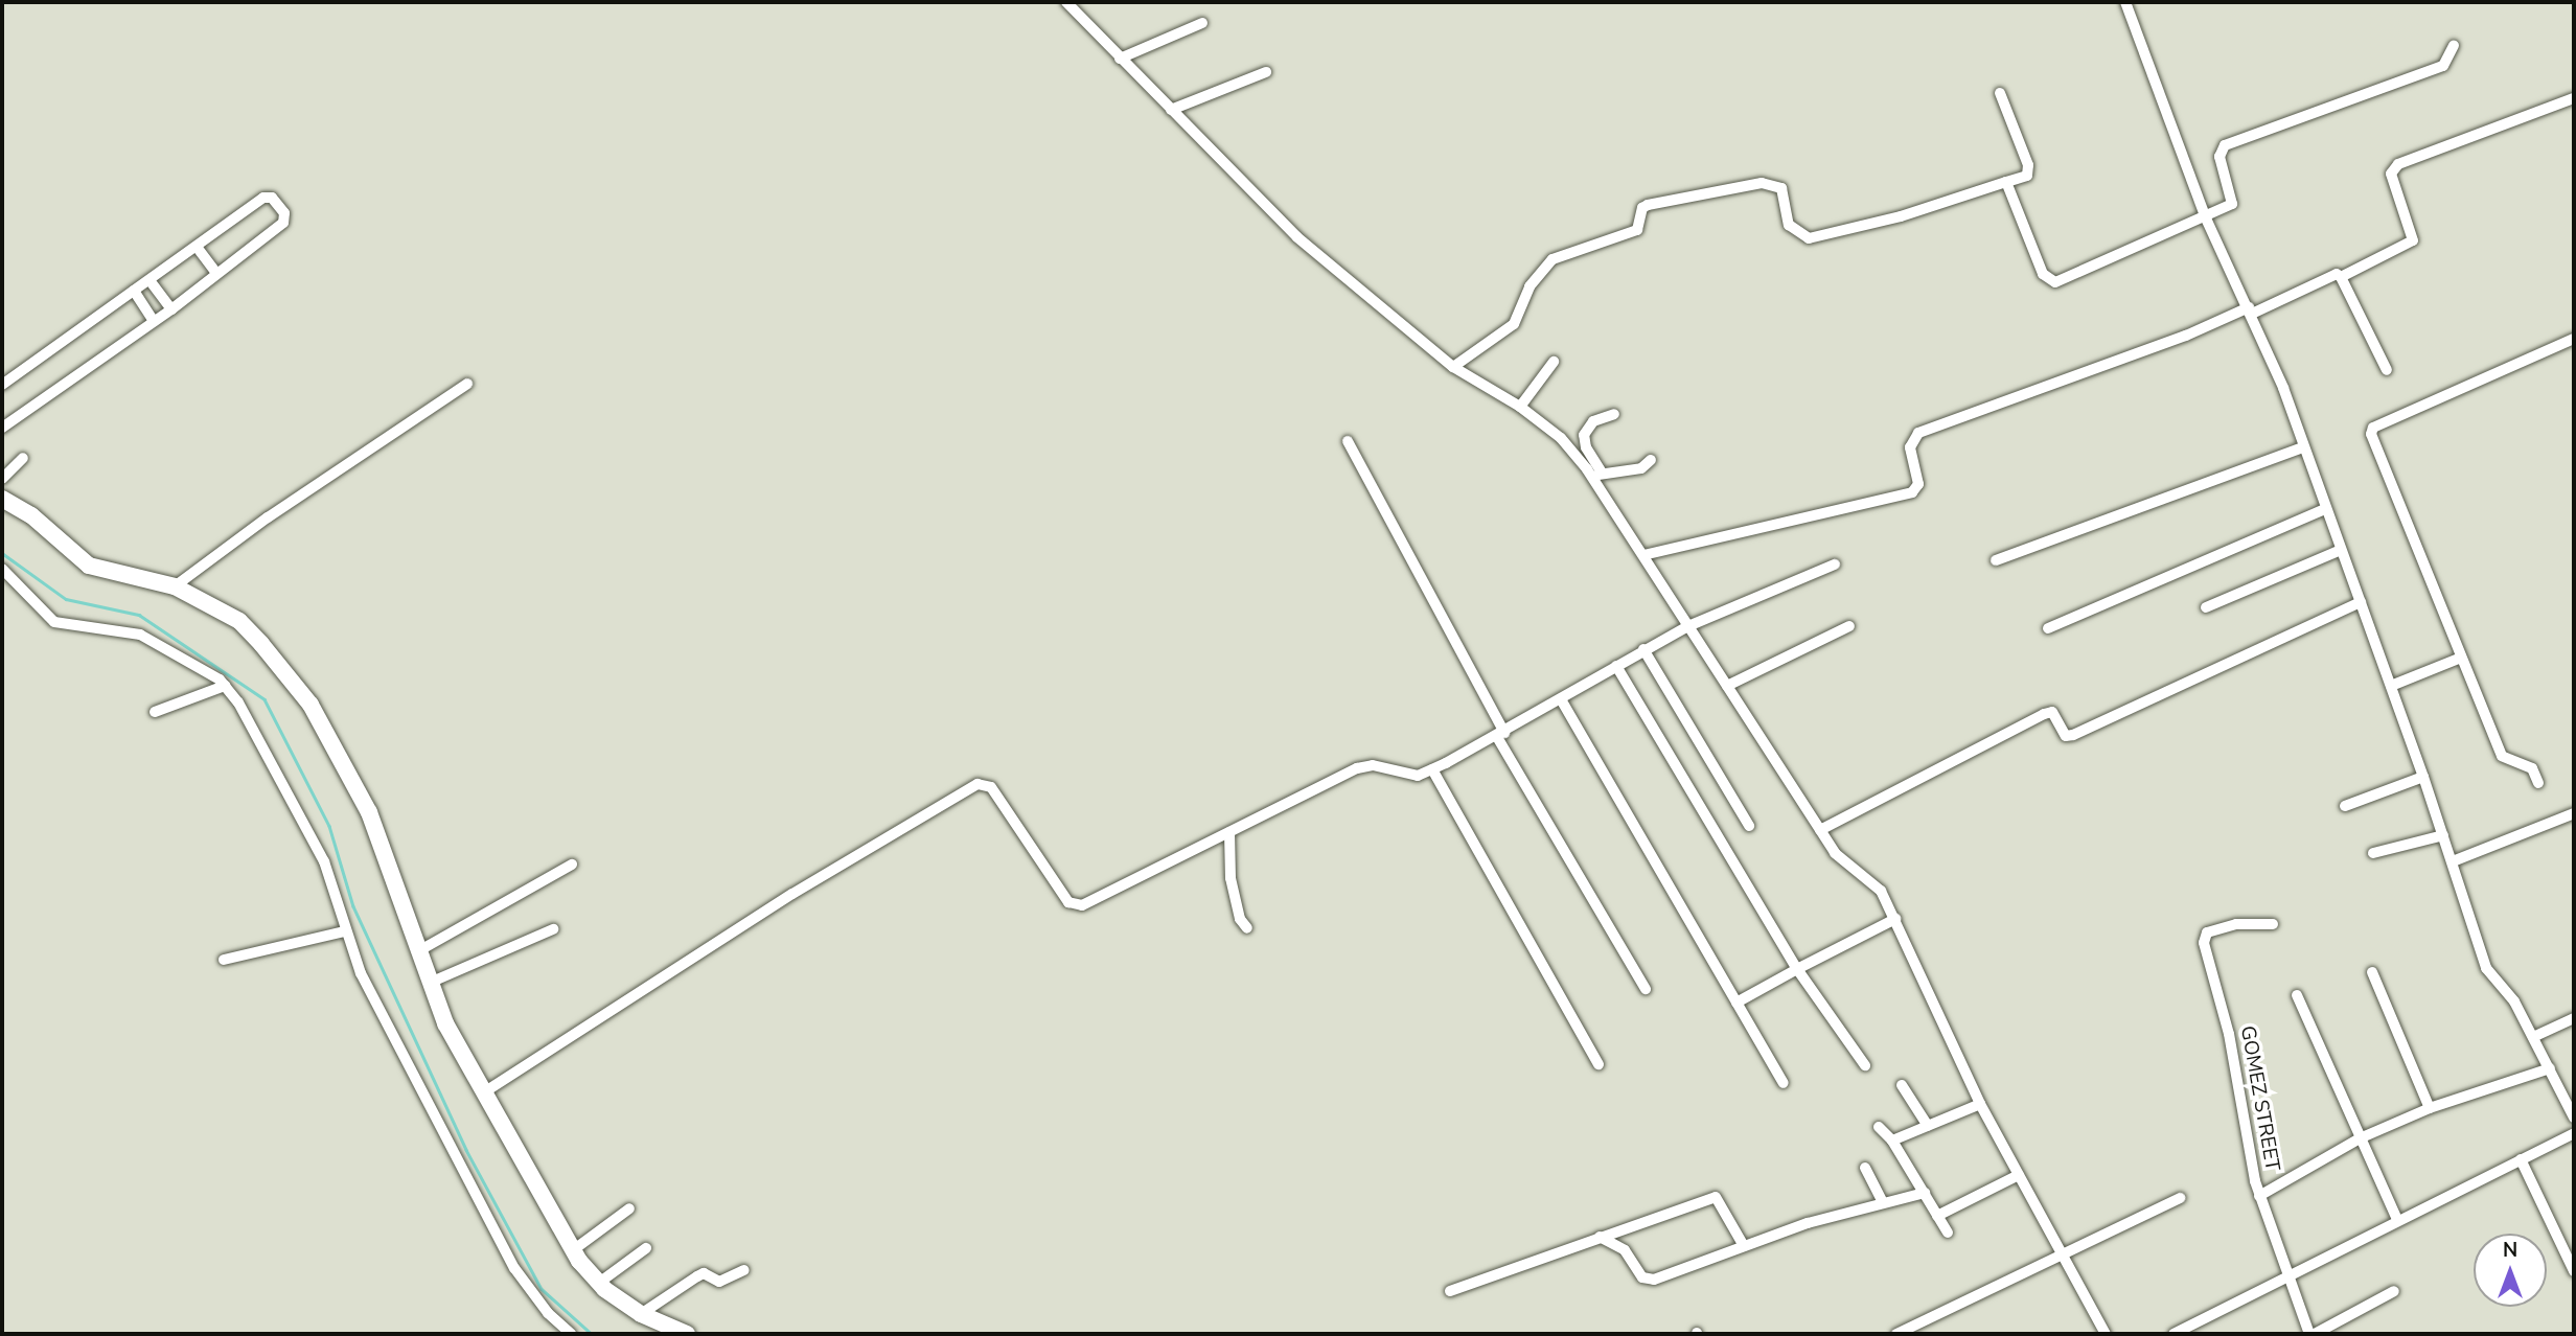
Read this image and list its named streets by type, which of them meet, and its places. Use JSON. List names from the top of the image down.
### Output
{
  "streets": {
    "street": ["GOMEZ STREET"]
  },
  "north": "top"
}
